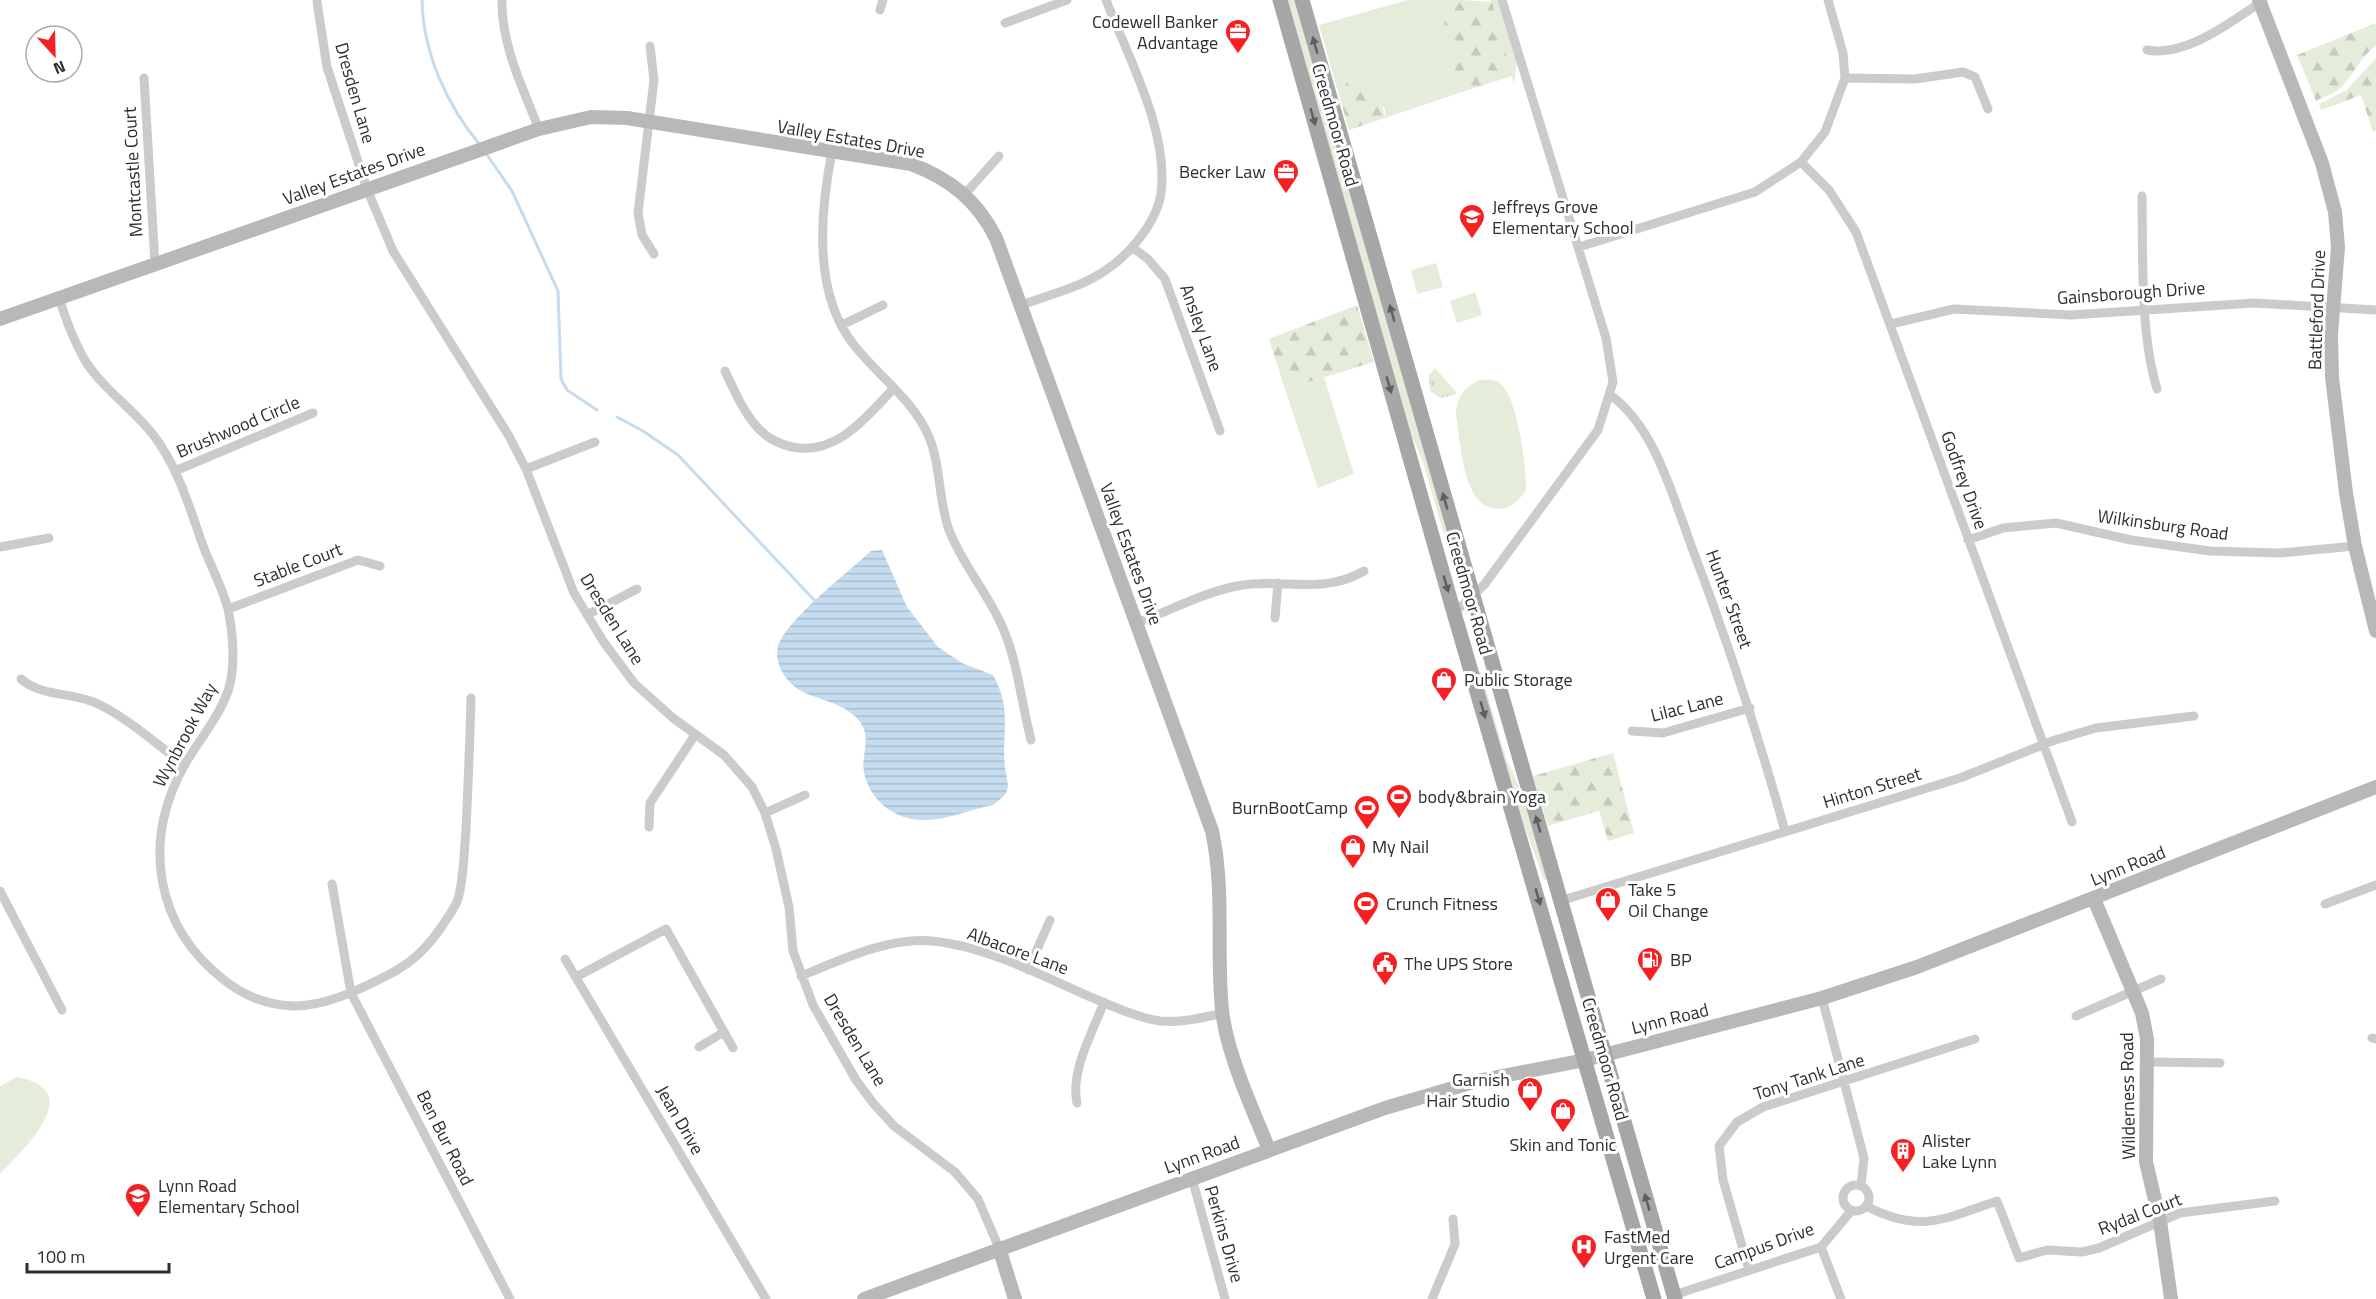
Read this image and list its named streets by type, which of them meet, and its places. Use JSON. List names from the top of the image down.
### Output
{
  "streets": {
    "main road": ["Creedmoor Road"],
    "street": [
      "Dresden Lane",
      "Valley Estates Drive",
      "Montcastle Court",
      "Gainsborough Drive",
      "Battleford Drive",
      "Ansley Lane",
      "Brushwood Circle",
      "Godfrey Drive",
      "Wilkinsburg Road",
      "Stable Court",
      "Hunter Street",
      "Lilac Lane",
      "Wynbrook Way",
      "Hinton Street",
      "Lynn Road",
      "Albacore Lane",
      "Tony Tank Lane",
      "Wilderness Road",
      "Jean Drive",
      "Ben Bur Road",
      "Rydal Court",
      "Perkins Drive",
      "Campus Drive"
    ]
  },
  "crossings": [
    ["Dresden Lane", "Valley Estates Drive"],
    ["Dresden Lane", "Lynn Road"],
    ["Dresden Lane", "Albacore Lane"],
    ["Creedmoor Road", "Hinton Street"],
    ["Creedmoor Road", "Lynn Road"],
    ["Creedmoor Road", "Campus Drive"],
    ["Valley Estates Drive", "Montcastle Court"],
    ["Valley Estates Drive", "Wynbrook Way"],
    ["Valley Estates Drive", "Lynn Road"],
    ["Valley Estates Drive", "Albacore Lane"],
    ["Gainsborough Drive", "Battleford Drive"],
    ["Gainsborough Drive", "Godfrey Drive"],
    ["Battleford Drive", "Wilkinsburg Road"],
    ["Brushwood Circle", "Wynbrook Way"],
    ["Godfrey Drive", "Wilkinsburg Road"],
    ["Godfrey Drive", "Hinton Street"],
    ["Stable Court", "Wynbrook Way"],
    ["Hunter Street", "Lilac Lane"],
    ["Hunter Street", "Hinton Street"],
    ["Wynbrook Way", "Ben Bur Road"],
    ["Lynn Road", "Wilderness Road"],
    ["Lynn Road", "Perkins Drive"],
    ["Tony Tank Lane", "Campus Drive"],
    ["Wilderness Road", "Rydal Court"],
    ["Rydal Court", "Campus Drive"]
  ],
  "places": {
    "office": ["Codewell Banker Advantage", "Becker Law"],
    "school or university": ["Jeffreys Grove Elementary School", "Lynn Road Elementary School"],
    "shop": [
      "Public Storage",
      "My Nail",
      "Take 5 Oil Change",
      "Garnish Hair Studio",
      "Skin and Tonic"
    ],
    "sports": ["body&brain Yoga", "BurnBootCamp", "Crunch Fitness"],
    "fuel station": ["BP"],
    "public building": ["The UPS Store"],
    "building": ["Alister Lake Lynn"],
    "hospital": ["FastMed Urgent Care"]
  },
  "scale_bar": "100 m",
  "north": "bottom"
}
